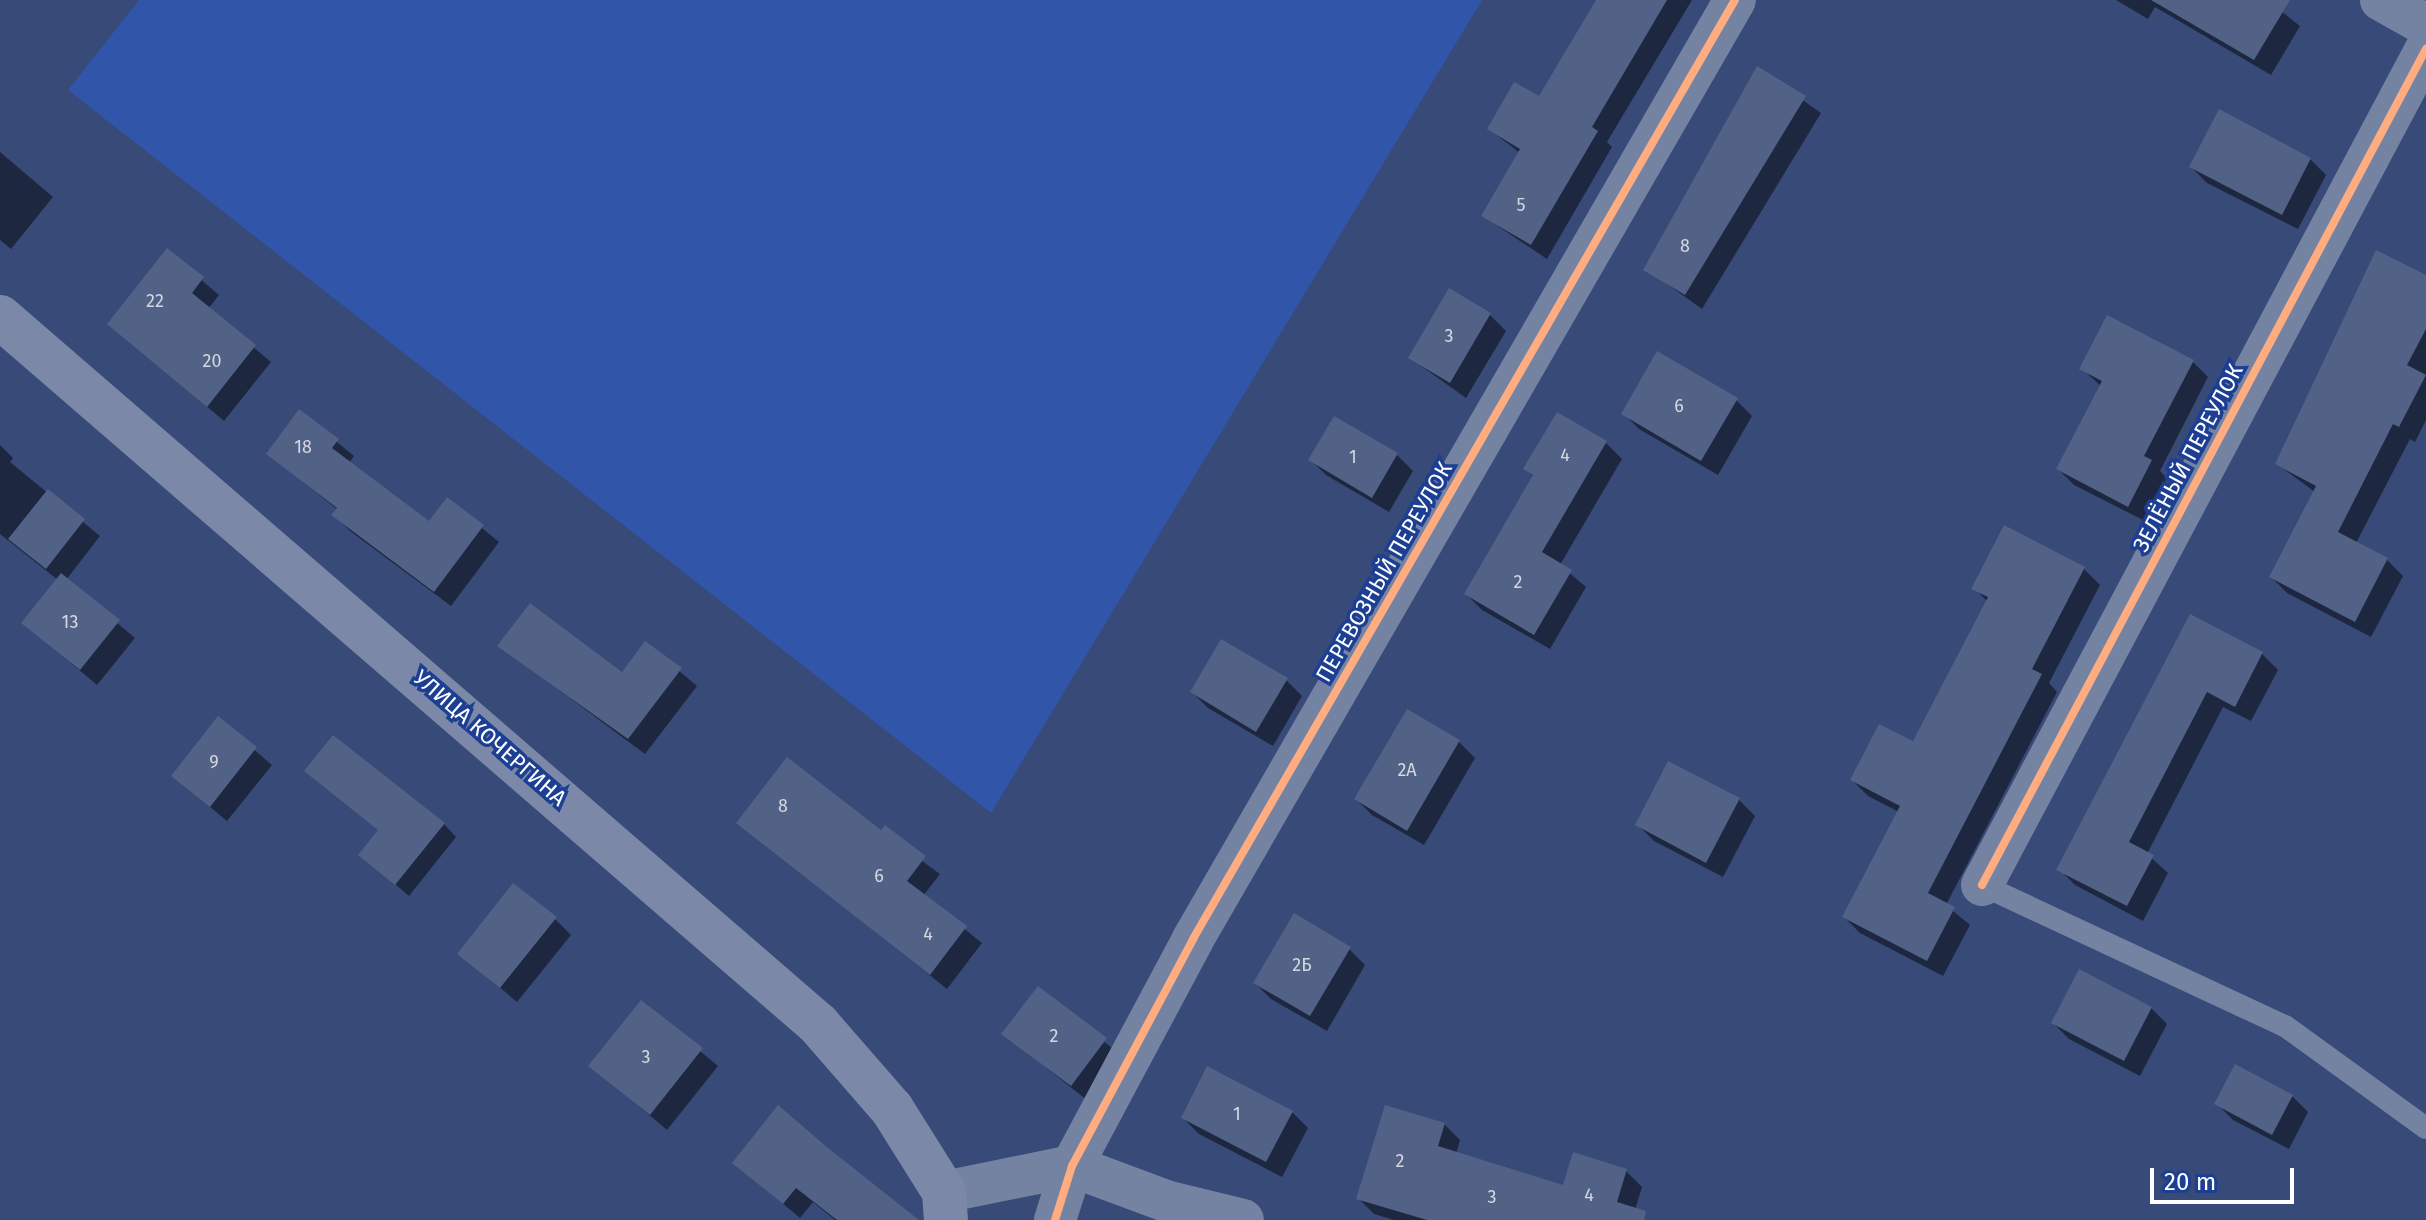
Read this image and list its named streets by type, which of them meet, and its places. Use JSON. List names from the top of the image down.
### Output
{
  "streets": {
    "main road": ["УЛИЦА КОЧЕРГИНА"],
    "street": ["ЗЕЛЁНЫЙ ПЕРЕУЛОК", "ПЕРЕВОЗНЫЙ ПЕРЕУЛОК"]
  },
  "house_numbers": [
    "5",
    "8",
    "22",
    "3",
    "20",
    "6",
    "18",
    "4",
    "1",
    "2",
    "13",
    "9",
    "2А",
    "8",
    "6",
    "4",
    "2Б",
    "2",
    "3",
    "1",
    "2",
    "4",
    "3"
  ],
  "scale_bar": "20 m"
}
